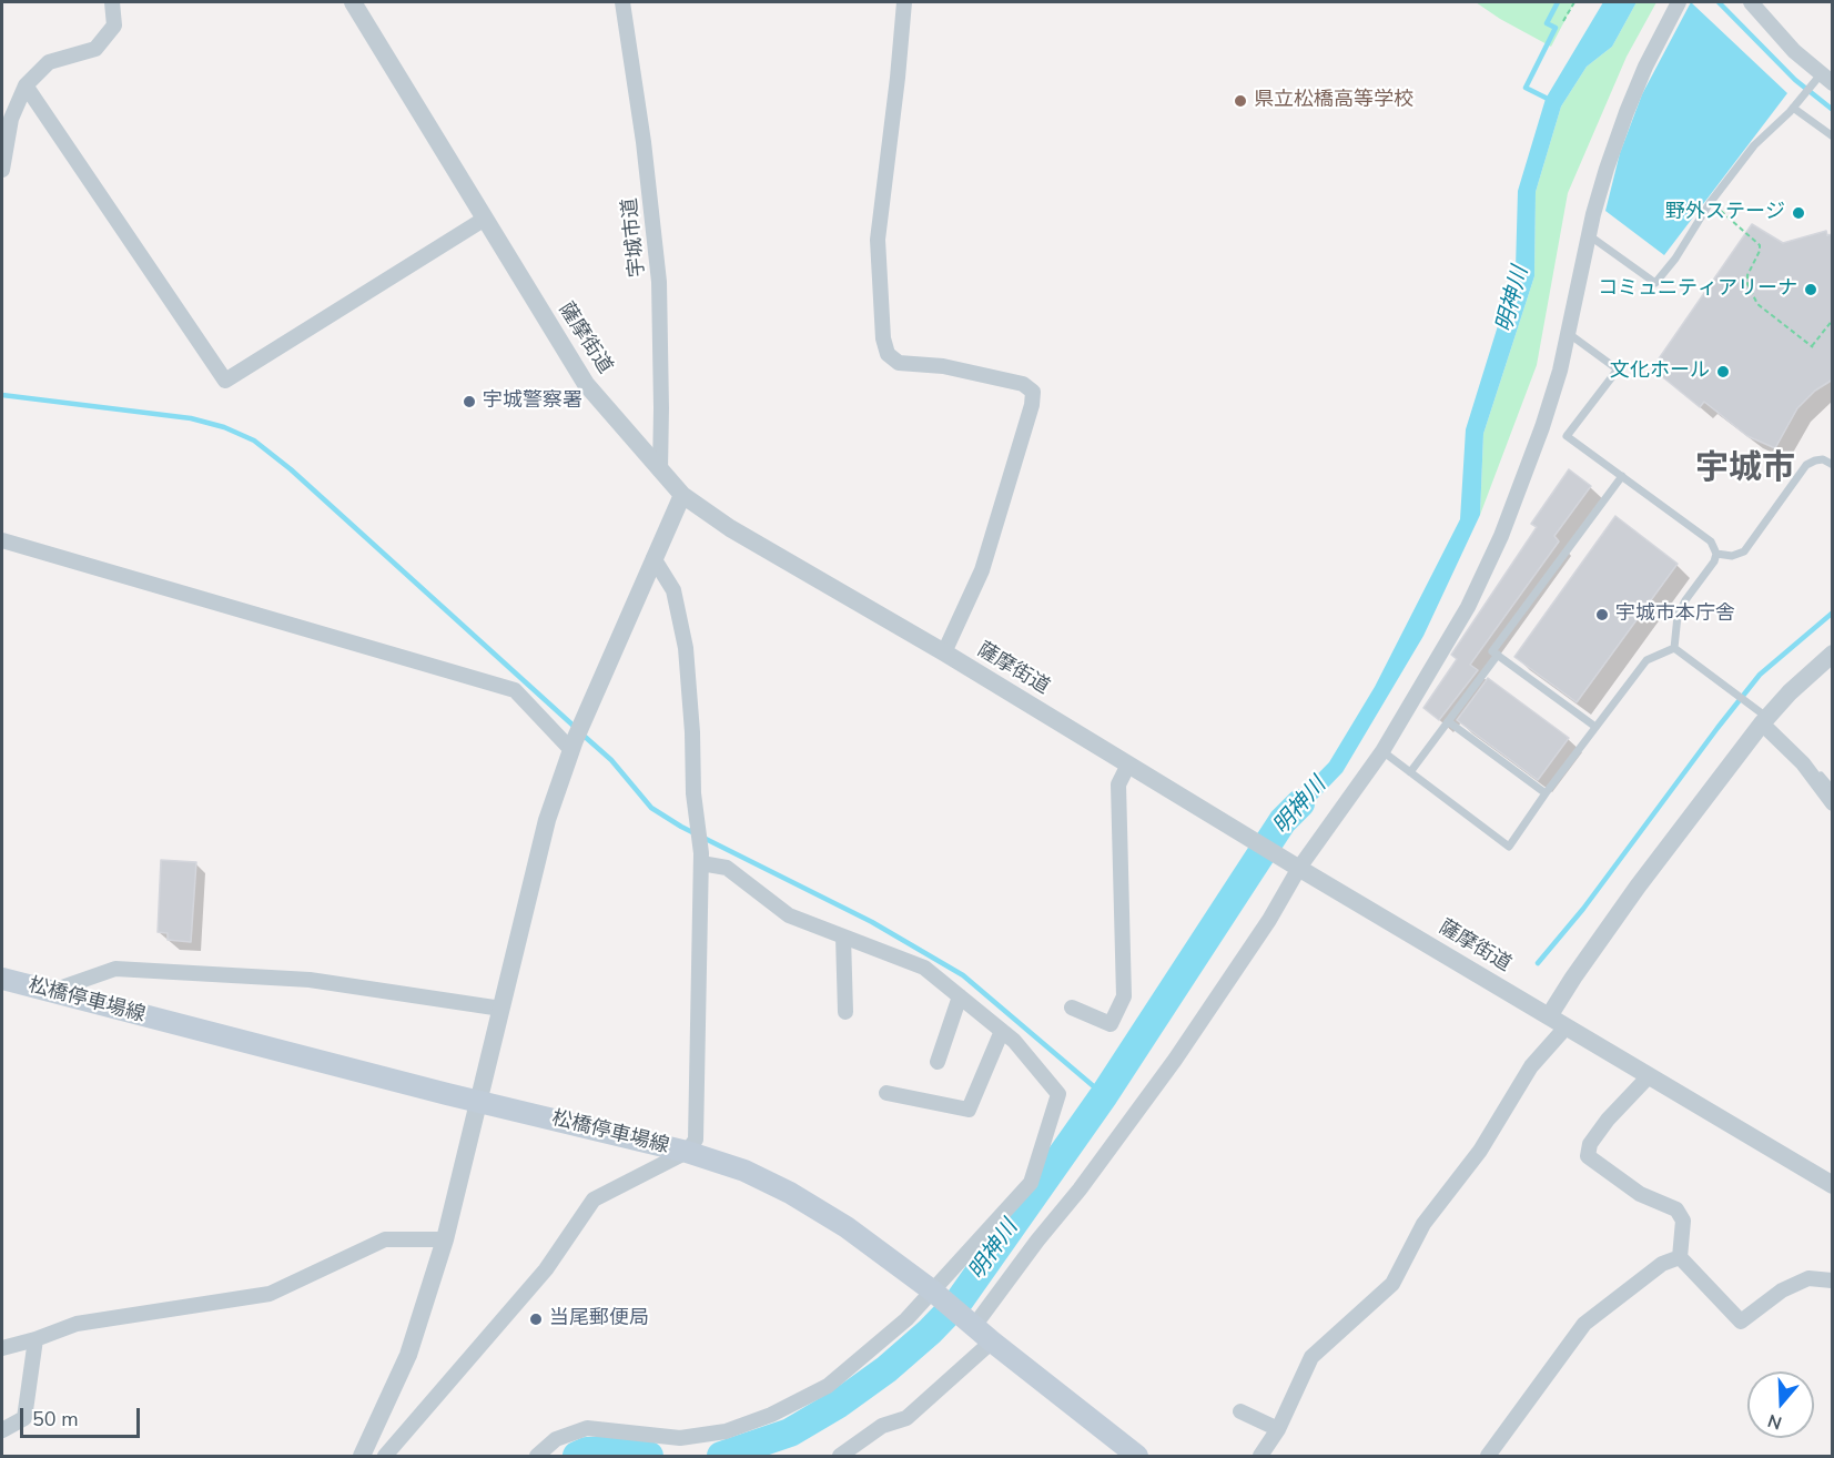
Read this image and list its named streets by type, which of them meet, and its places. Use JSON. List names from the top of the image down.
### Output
{
  "streets": {
    "main road": ["松橋停車場線"],
    "street": ["宇城市道", "薩摩街道"]
  },
  "crossings": [
    ["宇城市道", "薩摩街道"]
  ],
  "districts": ["宇城市"],
  "water": ["明神川"],
  "places": [
    "県立松橋高等学校",
    "野外ステージ",
    "コミュニティアリーナ",
    "文化ホール",
    "宇城警察署",
    "宇城市本庁舎",
    "当尾郵便局"
  ],
  "scale_bar": "50 m",
  "north": "bottom"
}
